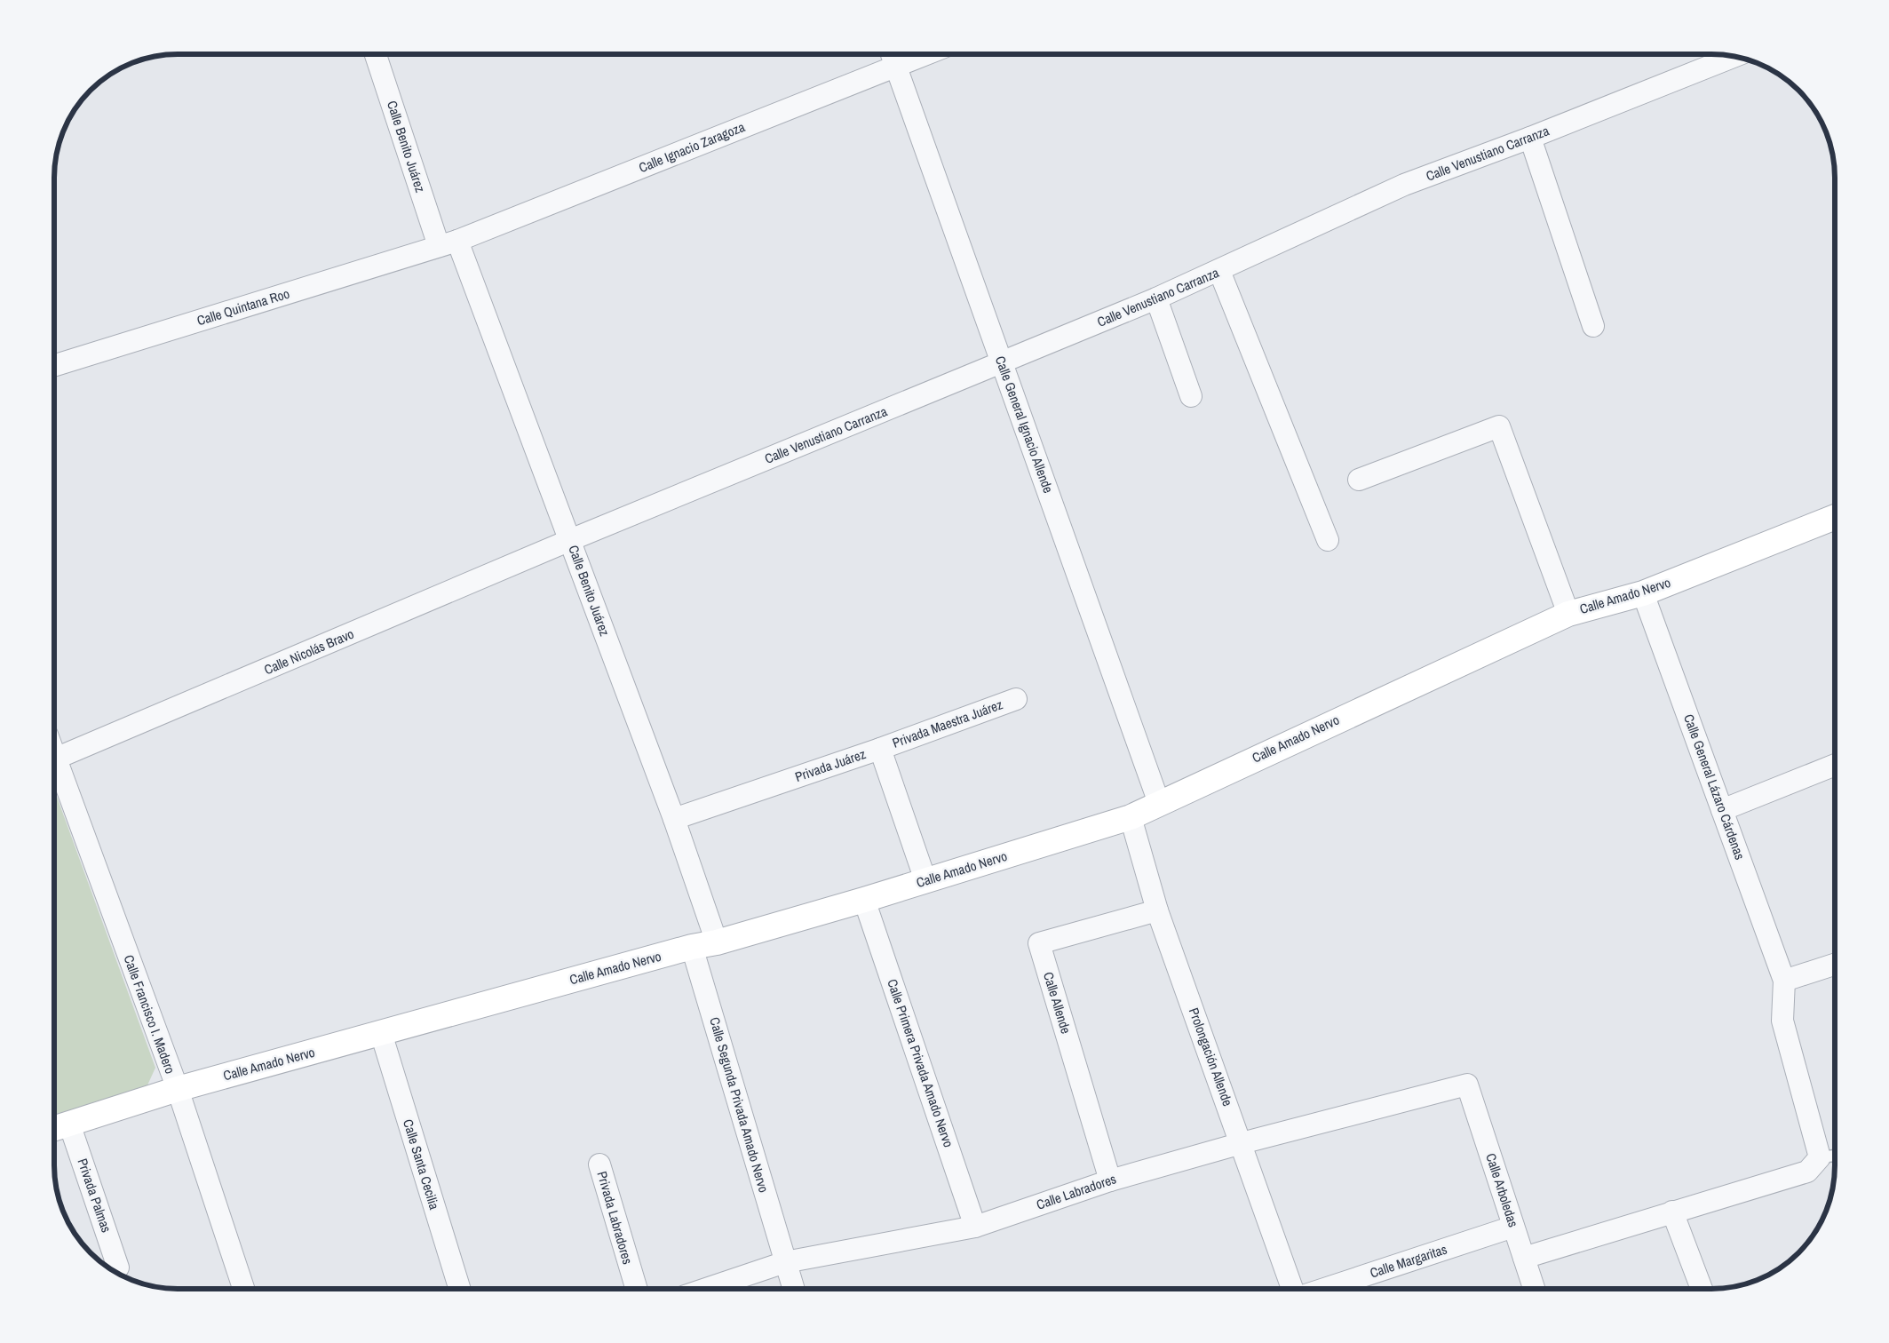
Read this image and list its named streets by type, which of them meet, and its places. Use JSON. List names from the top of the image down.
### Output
{
  "streets": {
    "street": [
      "Calle Benito Juárez",
      "Calle Ignacio Zaragoza",
      "Calle Venustiano Carranza",
      "Calle Quintana Roo",
      "Calle General Ignacio Allende",
      "Calle Amado Nervo",
      "Calle Nicolás Bravo",
      "Privada Maestra Juárez",
      "Privada Juárez",
      "Calle General Lázaro Cárdenas",
      "Calle Allende",
      "Calle Francisco I. Madero",
      "Prolongación Allende",
      "Calle Primera Privada Amado Nervo",
      "Calle Segunda Privada Amado Nervo",
      "Calle Santa Cecilia",
      "Calle Arboledas",
      "Calle Labradores",
      "Privada Palmas",
      "Privada Labradores",
      "Calle Margaritas"
    ]
  },
  "crossings": [
    ["Calle Benito Juárez", "Calle Ignacio Zaragoza"],
    ["Calle Benito Juárez", "Calle Venustiano Carranza"],
    ["Calle Benito Juárez", "Calle Quintana Roo"],
    ["Calle Benito Juárez", "Calle Amado Nervo"],
    ["Calle Benito Juárez", "Calle Nicolás Bravo"],
    ["Calle Benito Juárez", "Privada Juárez"],
    ["Calle Ignacio Zaragoza", "Calle Quintana Roo"],
    ["Calle Ignacio Zaragoza", "Calle General Ignacio Allende"],
    ["Calle Venustiano Carranza", "Calle General Ignacio Allende"],
    ["Calle Venustiano Carranza", "Calle Nicolás Bravo"],
    ["Calle General Ignacio Allende", "Calle Amado Nervo"],
    ["Calle Amado Nervo", "Privada Juárez"],
    ["Calle Amado Nervo", "Calle General Lázaro Cárdenas"],
    ["Calle Amado Nervo", "Calle Francisco I. Madero"],
    ["Calle Amado Nervo", "Prolongación Allende"],
    ["Calle Amado Nervo", "Calle Primera Privada Amado Nervo"],
    ["Calle Amado Nervo", "Calle Segunda Privada Amado Nervo"],
    ["Calle Amado Nervo", "Calle Santa Cecilia"],
    ["Calle Amado Nervo", "Privada Palmas"],
    ["Privada Maestra Juárez", "Privada Juárez"],
    ["Calle Allende", "Prolongación Allende"],
    ["Calle Allende", "Calle Labradores"],
    ["Prolongación Allende", "Calle Labradores"],
    ["Calle Primera Privada Amado Nervo", "Calle Labradores"],
    ["Calle Segunda Privada Amado Nervo", "Calle Labradores"],
    ["Calle Arboledas", "Calle Labradores"],
    ["Calle Arboledas", "Calle Margaritas"]
  ]
}
